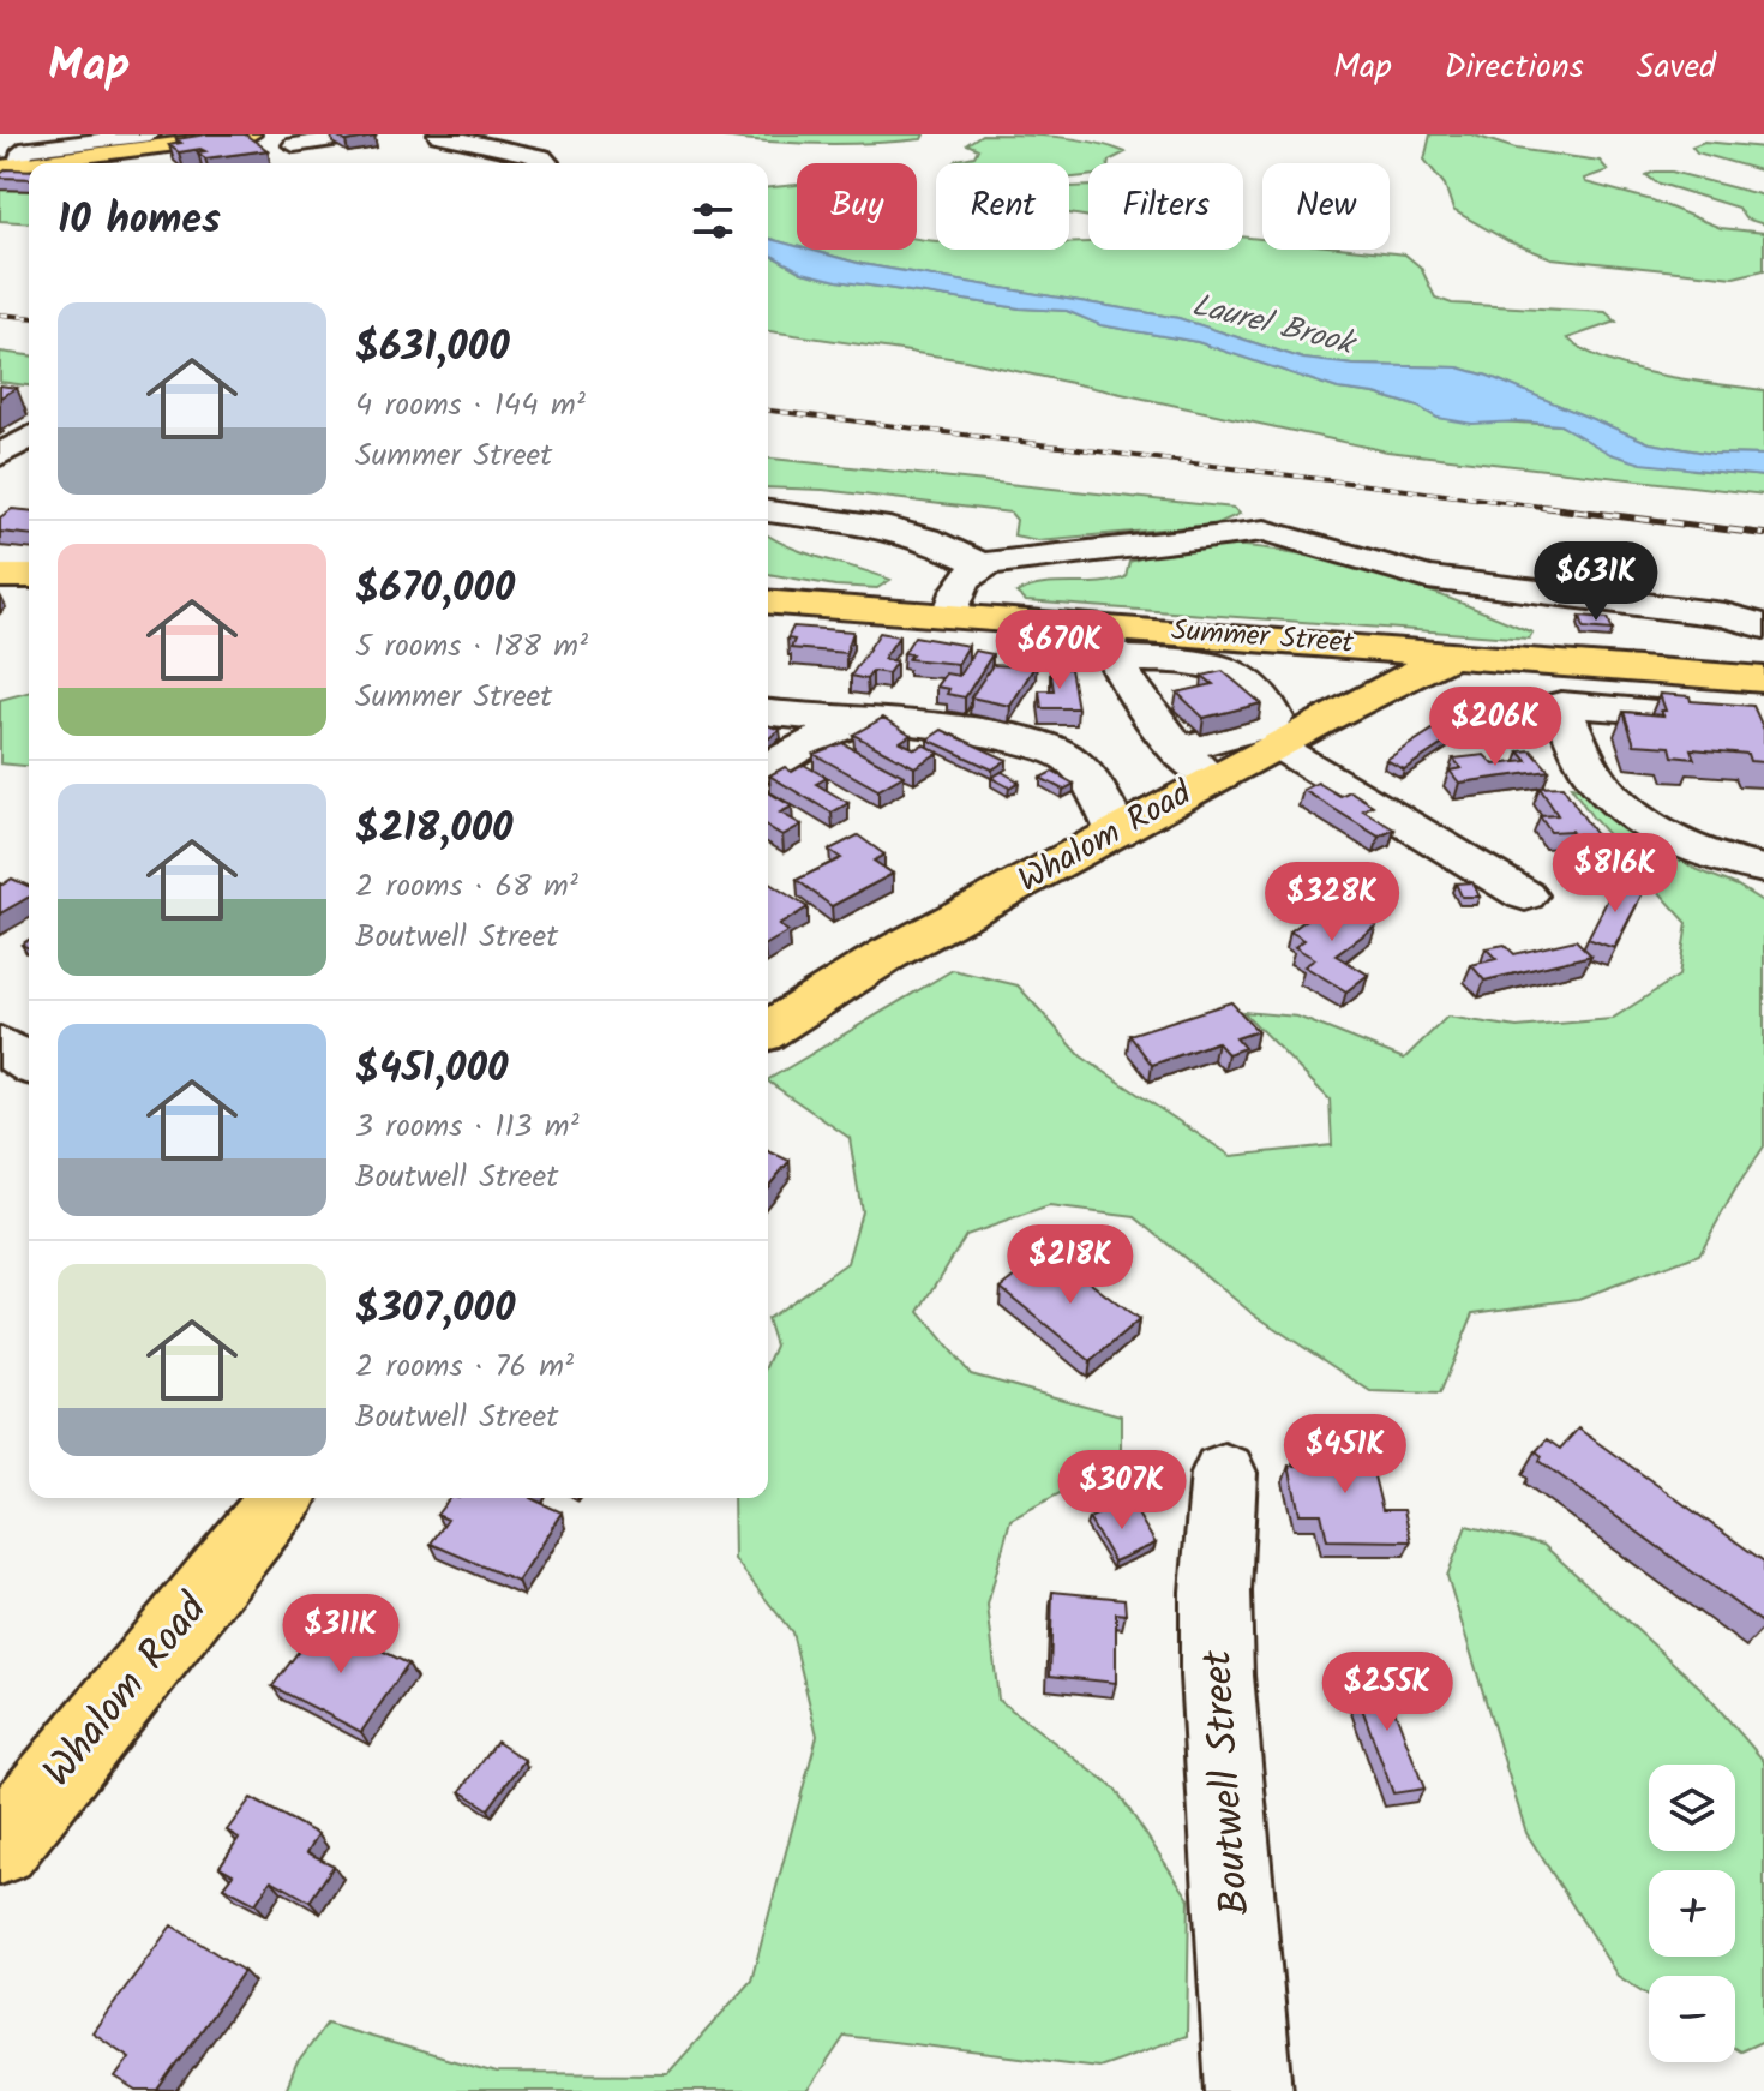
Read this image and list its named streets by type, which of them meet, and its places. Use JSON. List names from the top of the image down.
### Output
{
  "streets": {
    "main road": ["Summer Street", "Whalom Road"],
    "street": ["Boutwell Street"]
  },
  "crossings": [
    ["Summer Street", "Whalom Road"]
  ],
  "water": ["Laurel Brook"],
  "page": {
    "header": "Map",
    "nav": ["Map", "Directions", "Saved"],
    "chip": [
      "Buy",
      "Rent",
      "Filters",
      "New"
    ],
    "heading": "10 homes",
    "list": [
      {
        "name": "$631,000",
        "note": "4 rooms · 144 m² · Summer Street"
      },
      {
        "name": "$670,000",
        "note": "5 rooms · 188 m² · Summer Street"
      },
      {
        "name": "$218,000",
        "note": "2 rooms · 68 m² · Boutwell Street"
      },
      {
        "name": "$451,000",
        "note": "3 rooms · 113 m² · Boutwell Street"
      },
      {
        "name": "$307,000",
        "note": "2 rooms · 76 m² · Boutwell Street"
      }
    ],
    "price": [
      "$631K",
      "$670K",
      "$206K",
      "$816K",
      "$328K",
      "$218K",
      "$451K",
      "$307K",
      "$311K",
      "$255K"
    ],
    "map_buttons": ["+", "−"]
  }
}
